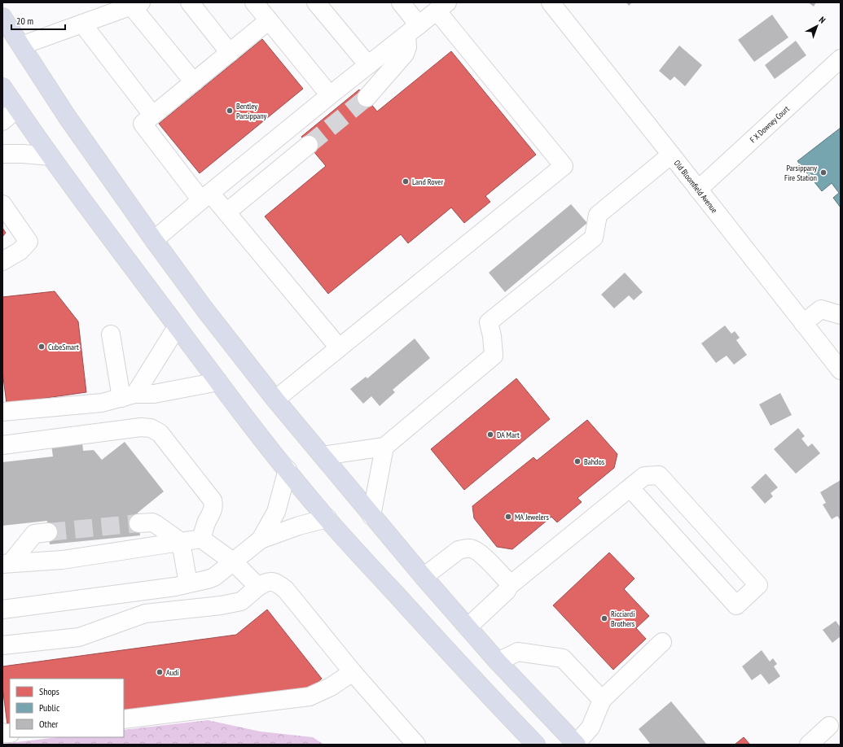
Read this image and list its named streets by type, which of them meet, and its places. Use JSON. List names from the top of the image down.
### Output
{
  "streets": {
    "street": ["F X Downey Court", "Old Bloomfield Avenue"]
  },
  "crossings": [
    ["F X Downey Court", "Old Bloomfield Avenue"]
  ],
  "places": [
    "Bentley Parsippany",
    "Parsippany Fire Station",
    "Land Rover",
    "CubeSmart",
    "DA Mart",
    "Bahdos",
    "MA Jewelers",
    "Ricciardi Brothers",
    "Audi"
  ],
  "legend": ["Shops", "Public", "Other"],
  "scale_bar": "20 m",
  "north": "top right"
}
